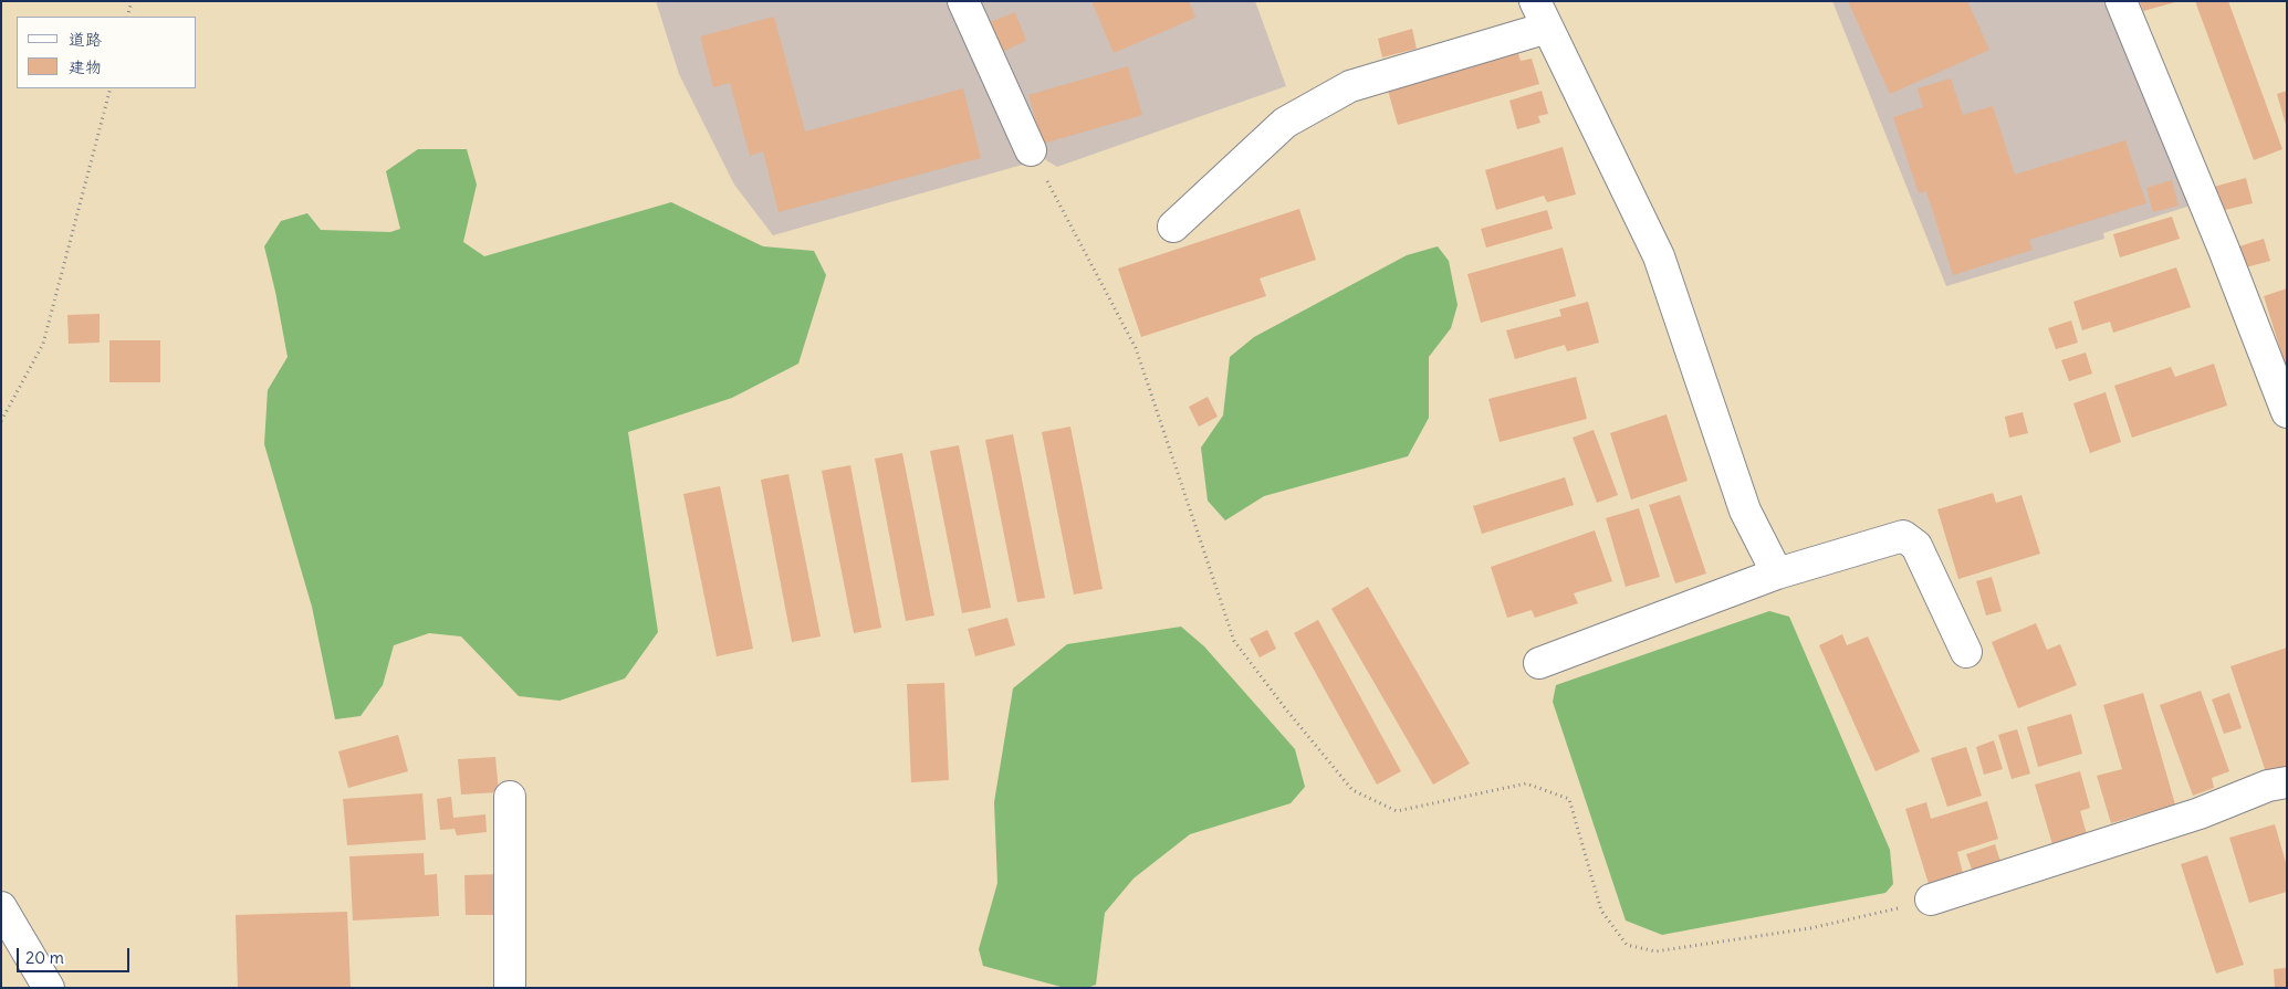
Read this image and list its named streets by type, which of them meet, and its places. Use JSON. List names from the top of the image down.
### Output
{
  "legend": ["道路", "建物"],
  "scale_bar": "20 m"
}
